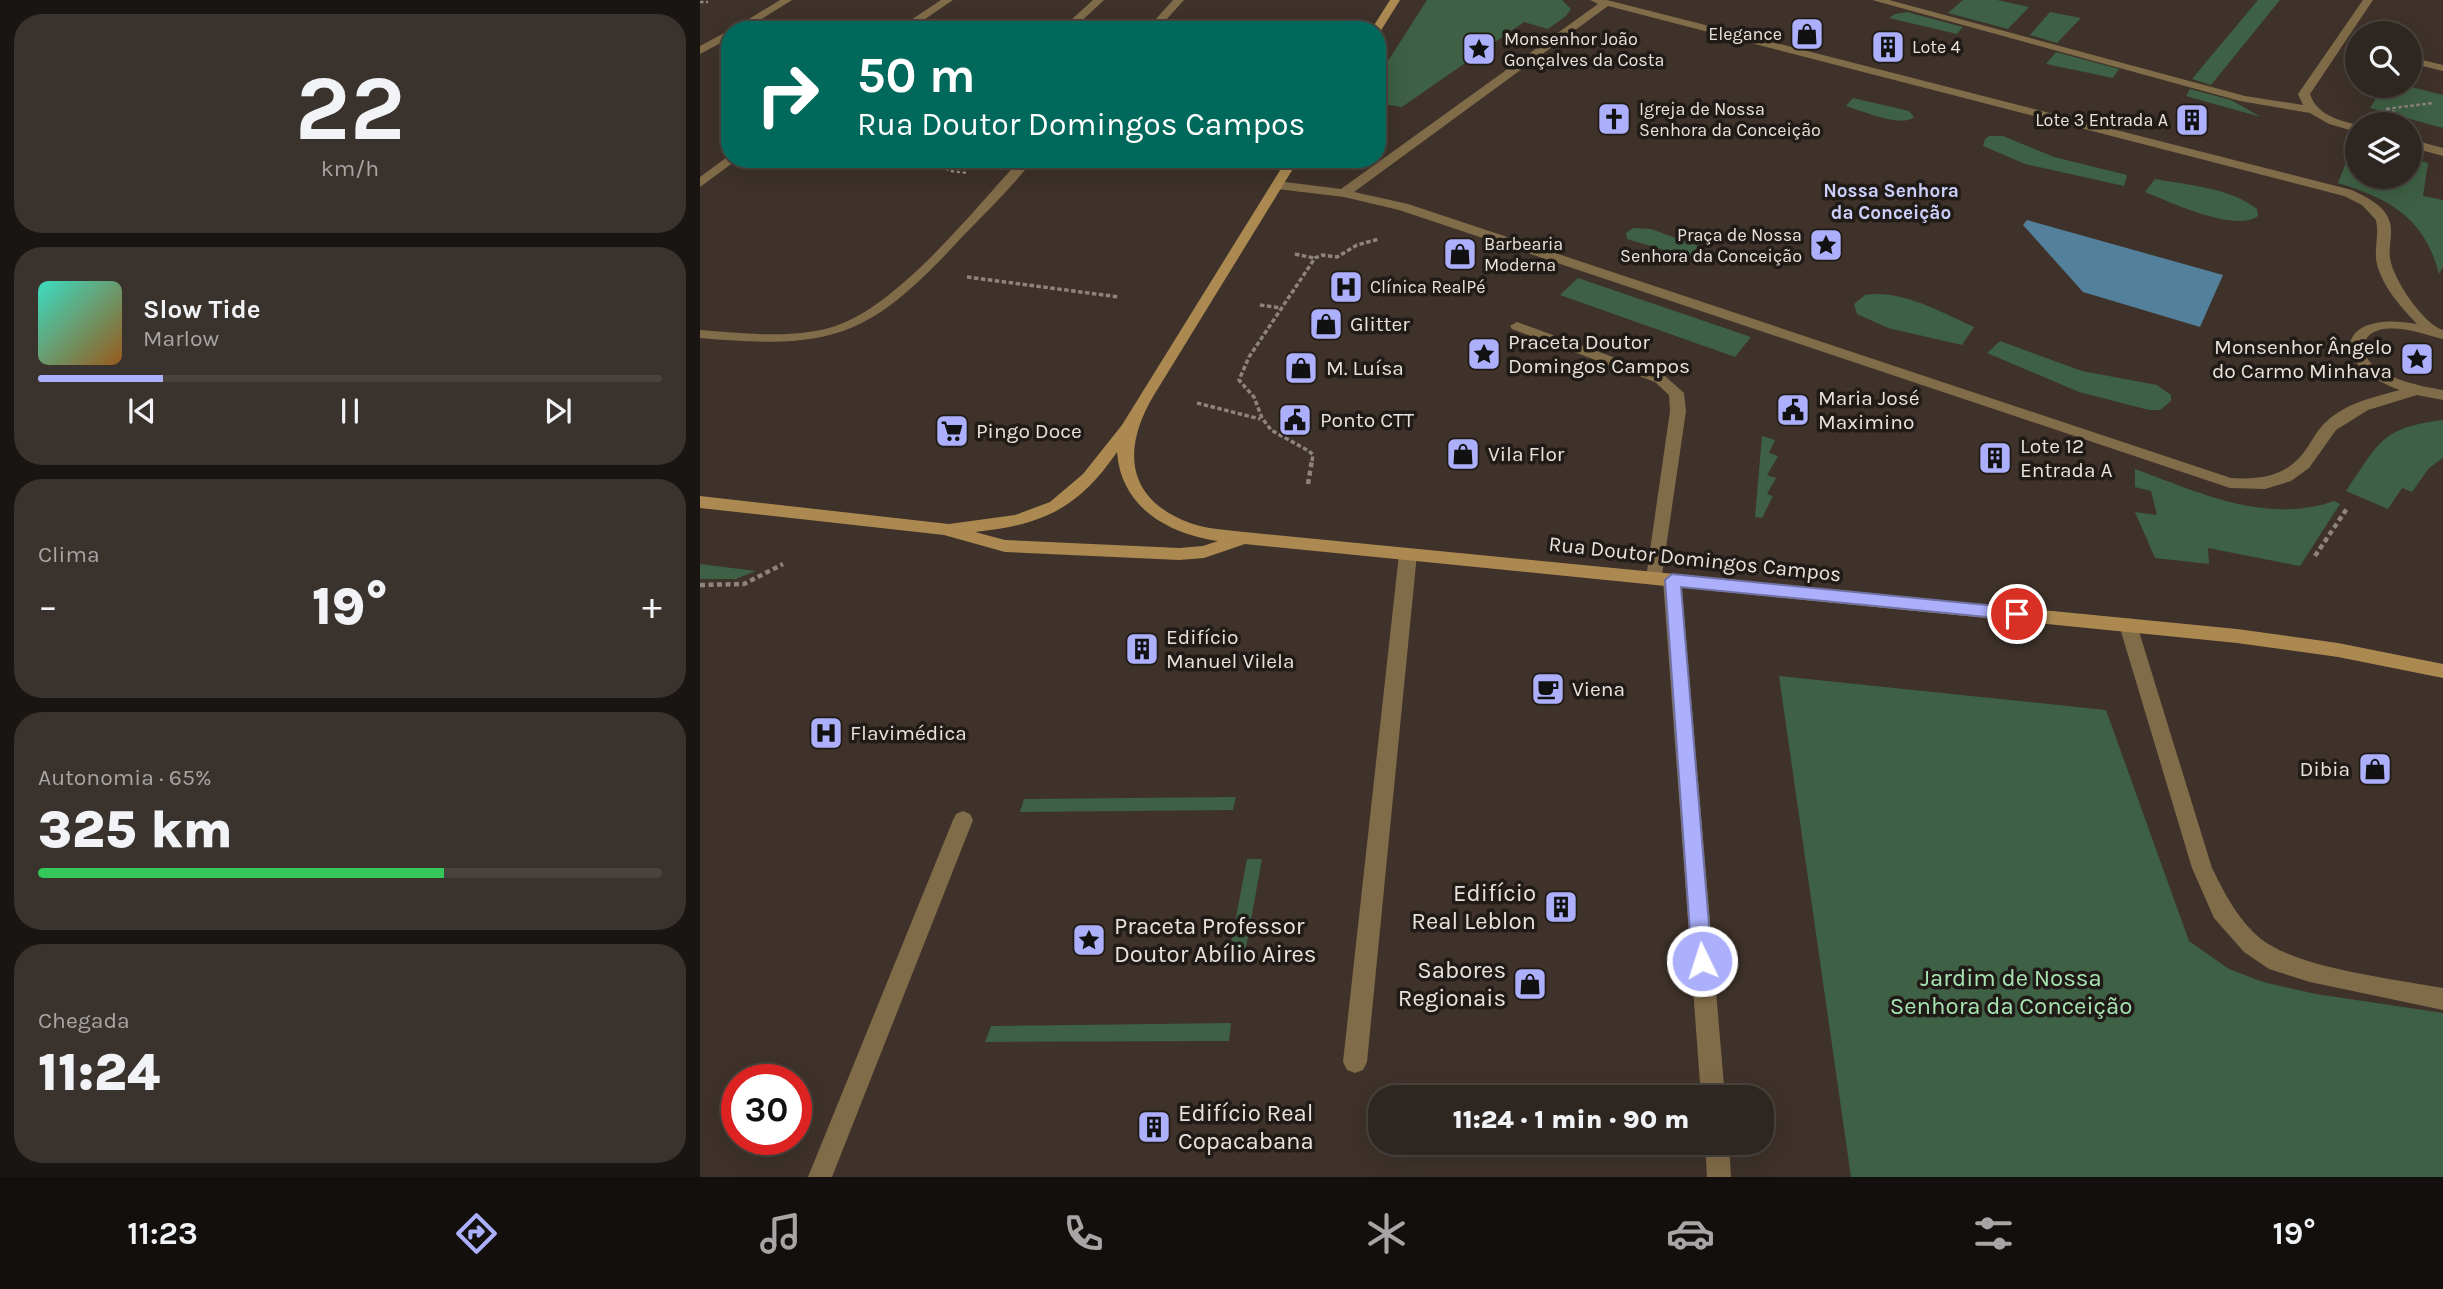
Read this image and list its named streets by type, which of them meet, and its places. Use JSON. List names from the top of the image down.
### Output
{
  "streets": {
    "main road": ["Rua Doutor Domingos Campos"]
  },
  "districts": ["Nossa Senhora da Conceição"],
  "parks": ["Jardim de Nossa Senhora da Conceição"],
  "places": {
    "shop": [
      "Elegance",
      "Barbearia Moderna",
      "Glitter",
      "M. Luísa",
      "Vila Flor",
      "Dibia",
      "Sabores Regionais"
    ],
    "building": [
      "Lote 4",
      "Lote 3 Entrada A",
      "Lote 12 Entrada A",
      "Edifício Manuel Vilela",
      "Edifício Real Leblon",
      "Edifício Real Copacabana"
    ],
    "place": [
      "Monsenhor João Gonçalves da Costa",
      "Praça de Nossa Senhora da Conceição",
      "Praceta Doutor Domingos Campos",
      "Monsenhor Ângelo do Carmo Minhava",
      "Praceta Professor Doutor Abílio Aires"
    ],
    "church": ["Igreja de Nossa Senhora da Conceição"],
    "hospital": ["Clínica RealPé", "Flavimédica"],
    "public building": ["Maria José Maximino", "Ponto CTT"],
    "supermarket": ["Pingo Doce"],
    "cafe": ["Viena"]
  },
  "page": {
    "tile": [
      ["22", "km/h"],
      "Clima",
      ["Autonomia · 65%", "325 km"],
      ["Chegada", "11:24"]
    ],
    "turn": ["50 m", "Rua Doutor Domingos Campos"],
    "song": ["Slow Tide", "Marlow"],
    "heat": ["−", "19°", "+"],
    "limit": "30",
    "trip": "11:24 · 1 min · 90 m",
    "tabs": ["11:23", "19°"]
  }
}
